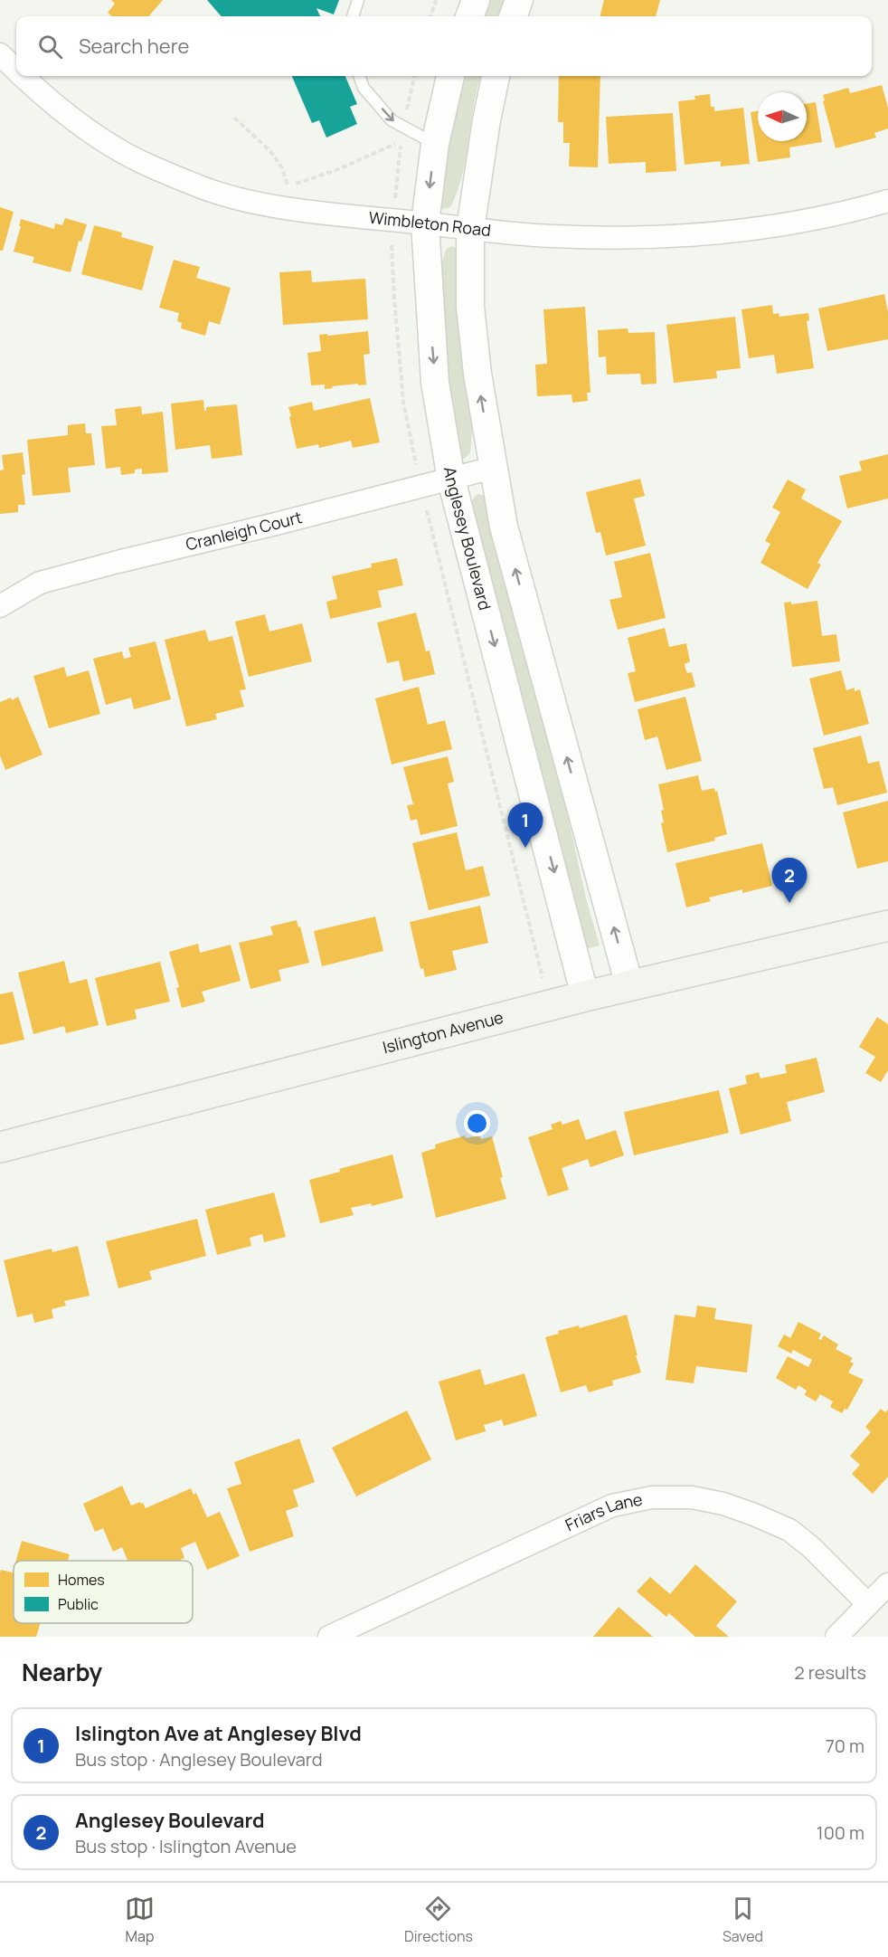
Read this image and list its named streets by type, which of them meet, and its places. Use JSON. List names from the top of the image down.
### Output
{
  "streets": {
    "main road": ["Islington Avenue"],
    "street": [
      "Wimbleton Road",
      "Cranleigh Court",
      "Anglesey Boulevard",
      "Friars Lane"
    ]
  },
  "crossings": [
    ["Wimbleton Road", "Anglesey Boulevard"],
    ["Cranleigh Court", "Anglesey Boulevard"],
    ["Anglesey Boulevard", "Islington Avenue"]
  ],
  "legend": ["Homes", "Public"],
  "north": "left",
  "page": {
    "search": "Search here",
    "pins": ["1", "2"],
    "heading": ["Nearby", "2 results"],
    "list": [
      {
        "mark": "1",
        "name": "Islington Ave at Anglesey Blvd",
        "note": "Bus stop · Anglesey Boulevard",
        "value": "70 m"
      },
      {
        "mark": "2",
        "name": "Anglesey Boulevard",
        "note": "Bus stop · Islington Avenue",
        "value": "100 m"
      }
    ],
    "nav": ["Map", "Directions", "Saved"]
  }
}
